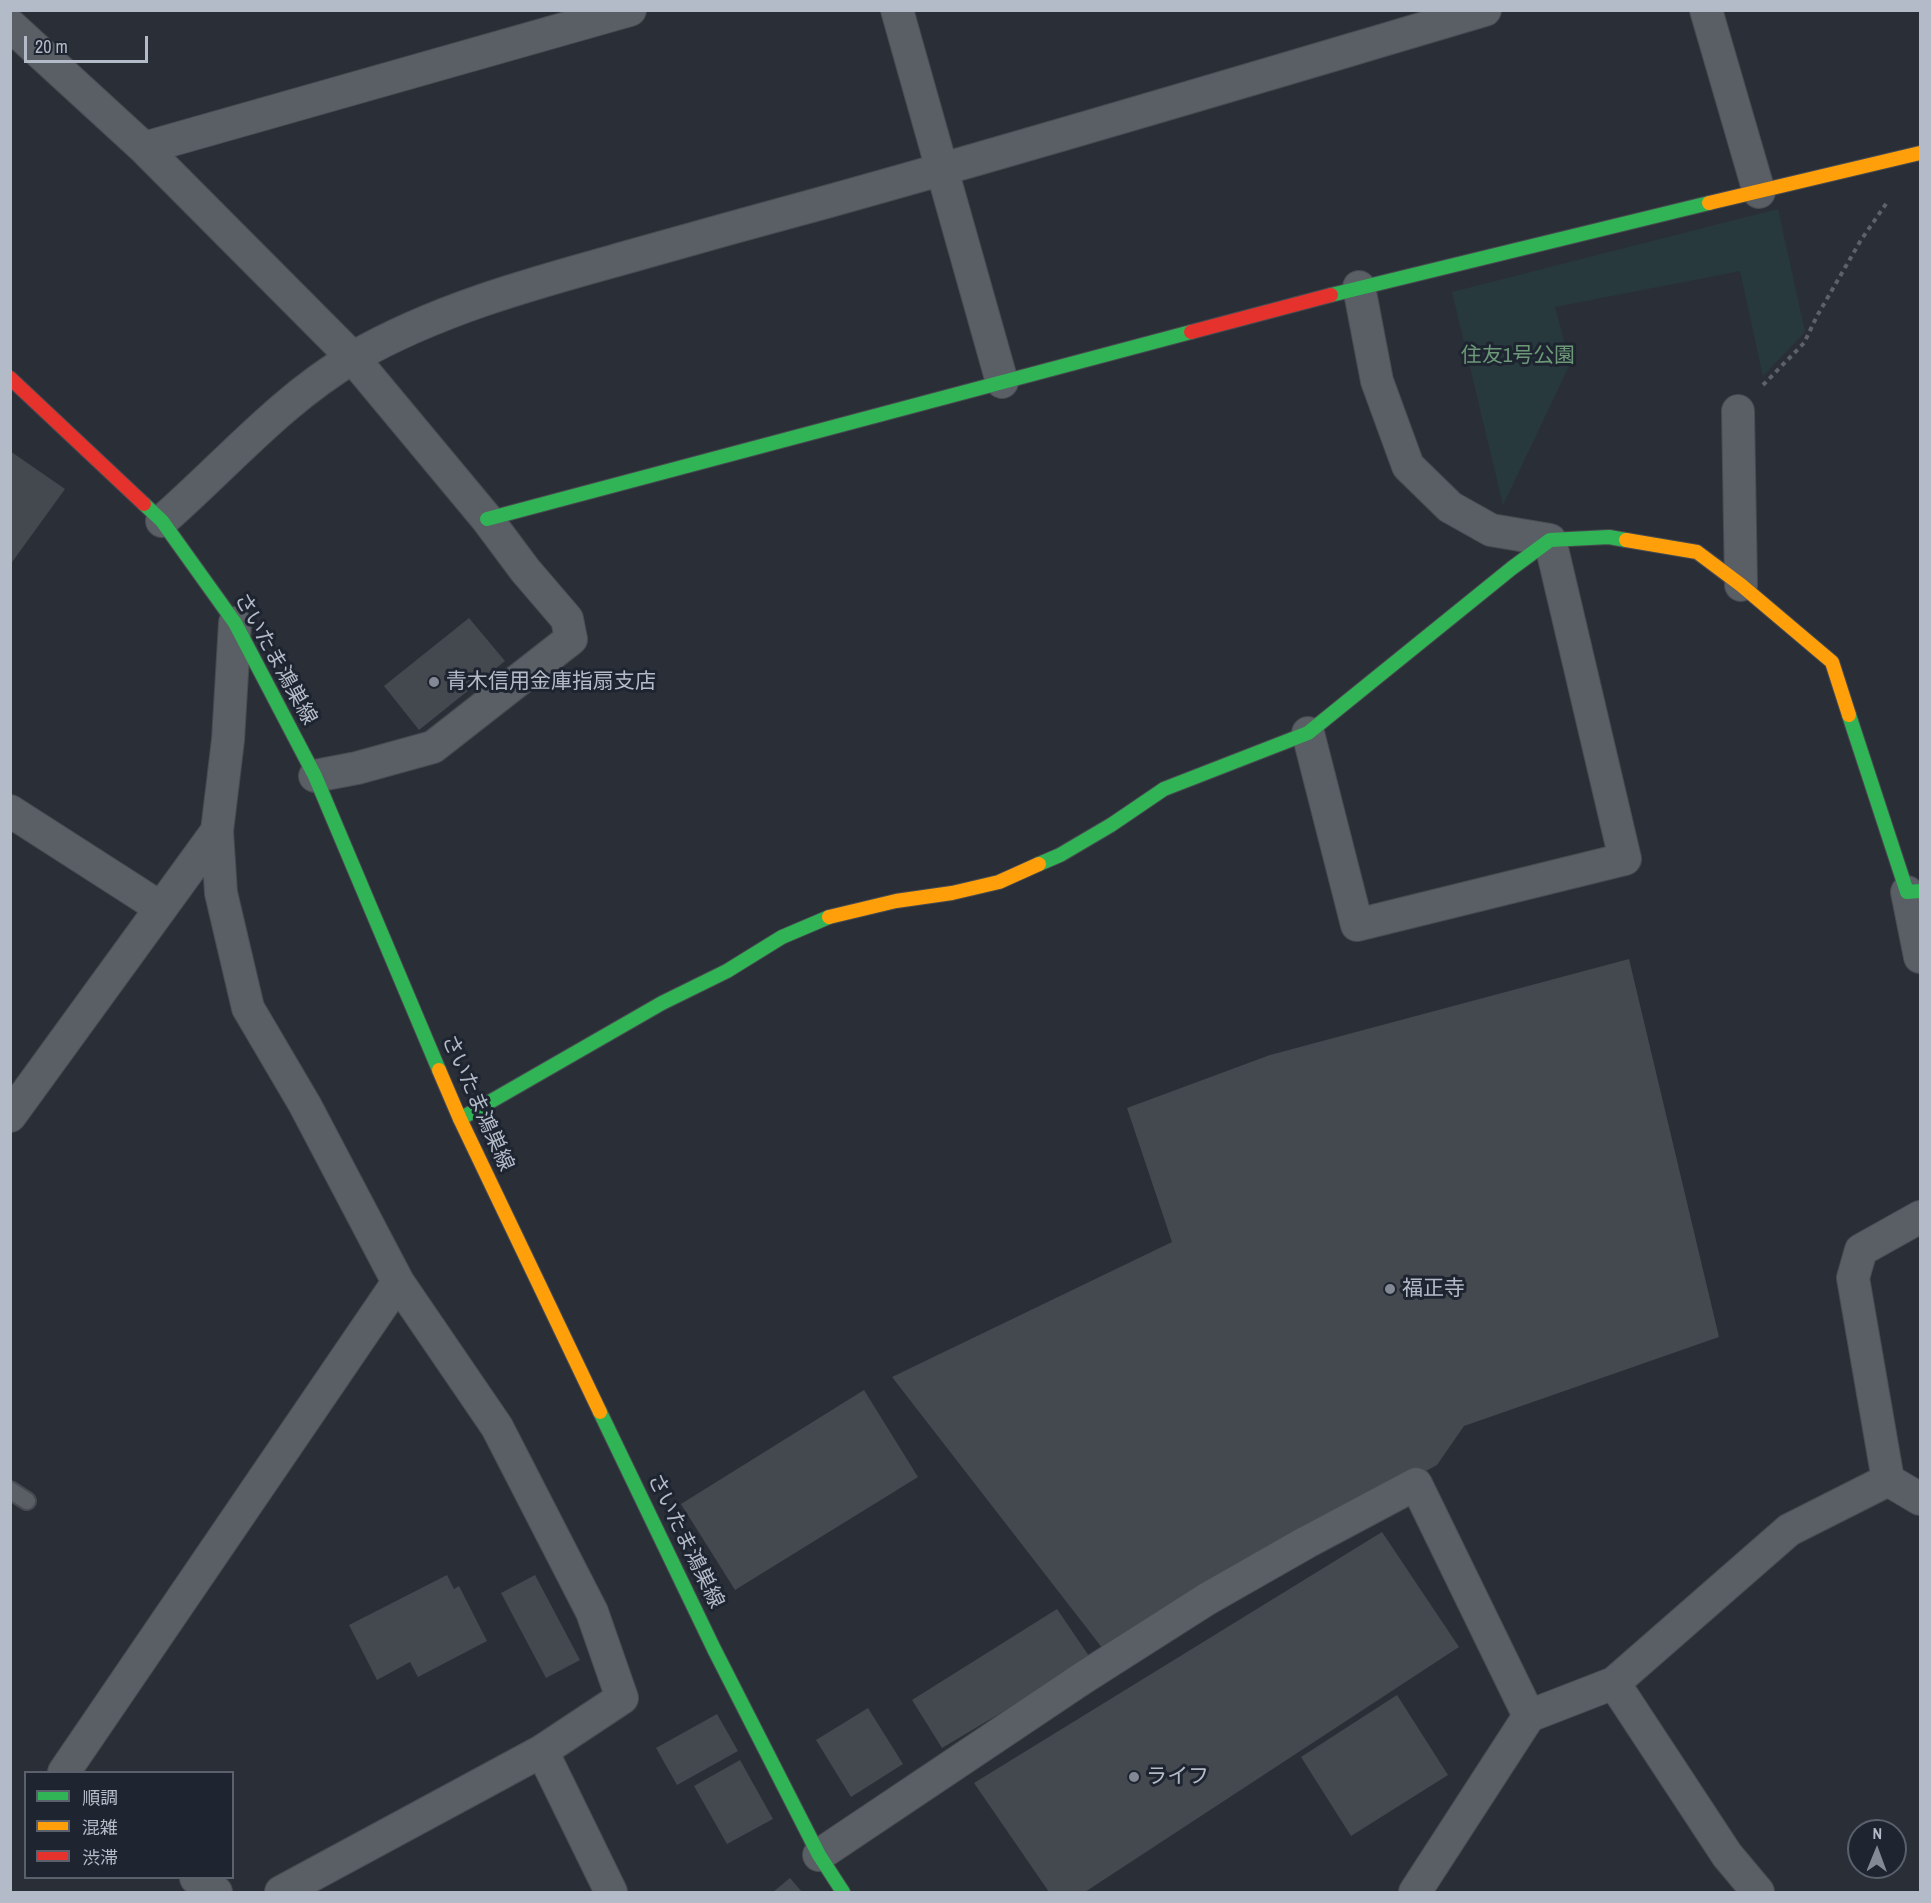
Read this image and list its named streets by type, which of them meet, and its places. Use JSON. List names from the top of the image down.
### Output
{
  "streets": {
    "street": ["さいたま鴻巣線"]
  },
  "parks": ["住友1号公園"],
  "places": ["青木信用金庫指扇支店", "福正寺", "ライフ"],
  "legend": ["順調", "混雑", "渋滞"],
  "scale_bar": "20 m",
  "north": "top"
}
